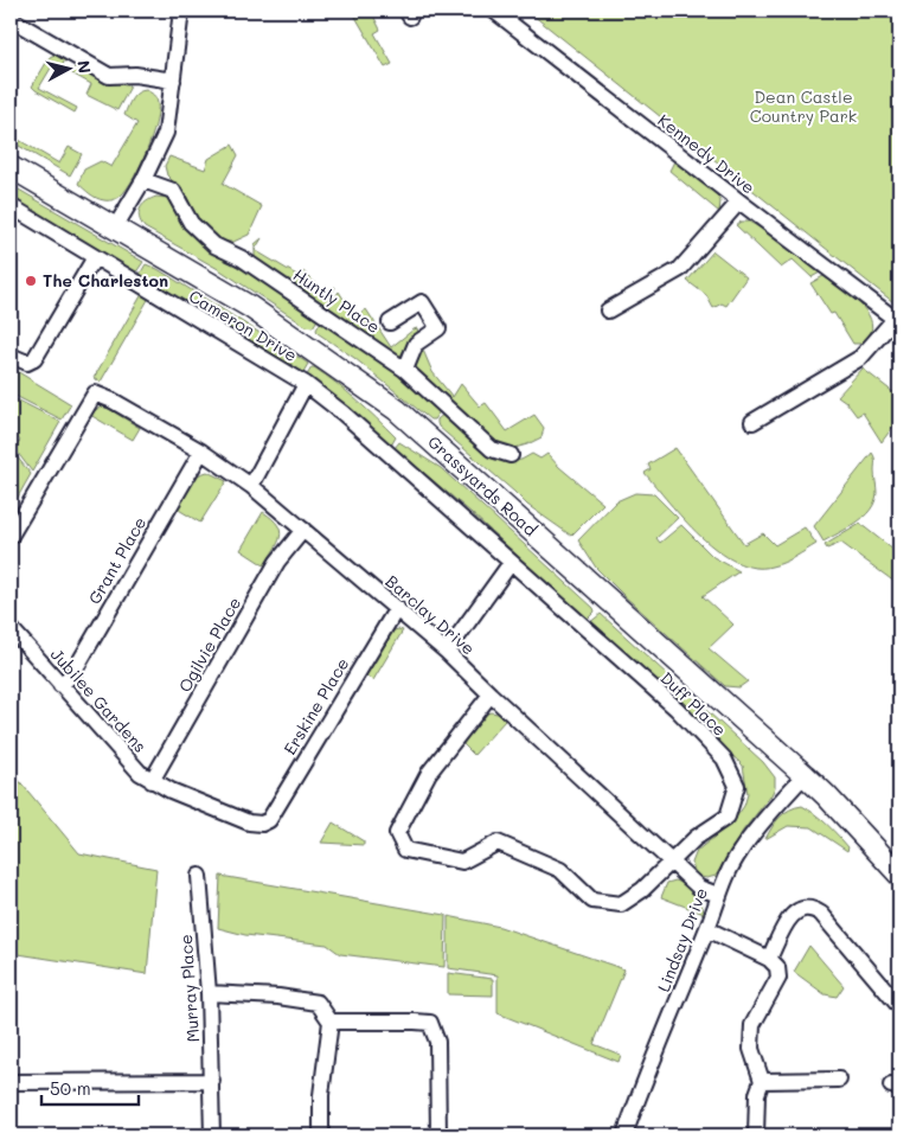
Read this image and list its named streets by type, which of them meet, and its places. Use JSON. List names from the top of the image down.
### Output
{
  "streets": {
    "main road": ["Grassyards Road"],
    "street": [
      "Kennedy Drive",
      "Huntly Place",
      "Cameron Drive",
      "Grant Place",
      "Barclay Drive",
      "Ogilvie Place",
      "Jubilee Gardens",
      "Duff Place",
      "Erskine Place",
      "Lindsay Drive",
      "Murray Place"
    ]
  },
  "crossings": [
    ["Cameron Drive", "Duff Place"],
    ["Grassyards Road", "Lindsay Drive"],
    ["Grant Place", "Barclay Drive"],
    ["Grant Place", "Jubilee Gardens"],
    ["Barclay Drive", "Ogilvie Place"],
    ["Barclay Drive", "Duff Place"],
    ["Barclay Drive", "Erskine Place"],
    ["Barclay Drive", "Lindsay Drive"],
    ["Ogilvie Place", "Jubilee Gardens"],
    ["Jubilee Gardens", "Erskine Place"]
  ],
  "parks": ["Dean Castle Country Park"],
  "places": ["The Charleston"],
  "scale_bar": "50 m",
  "north": "right"
}
